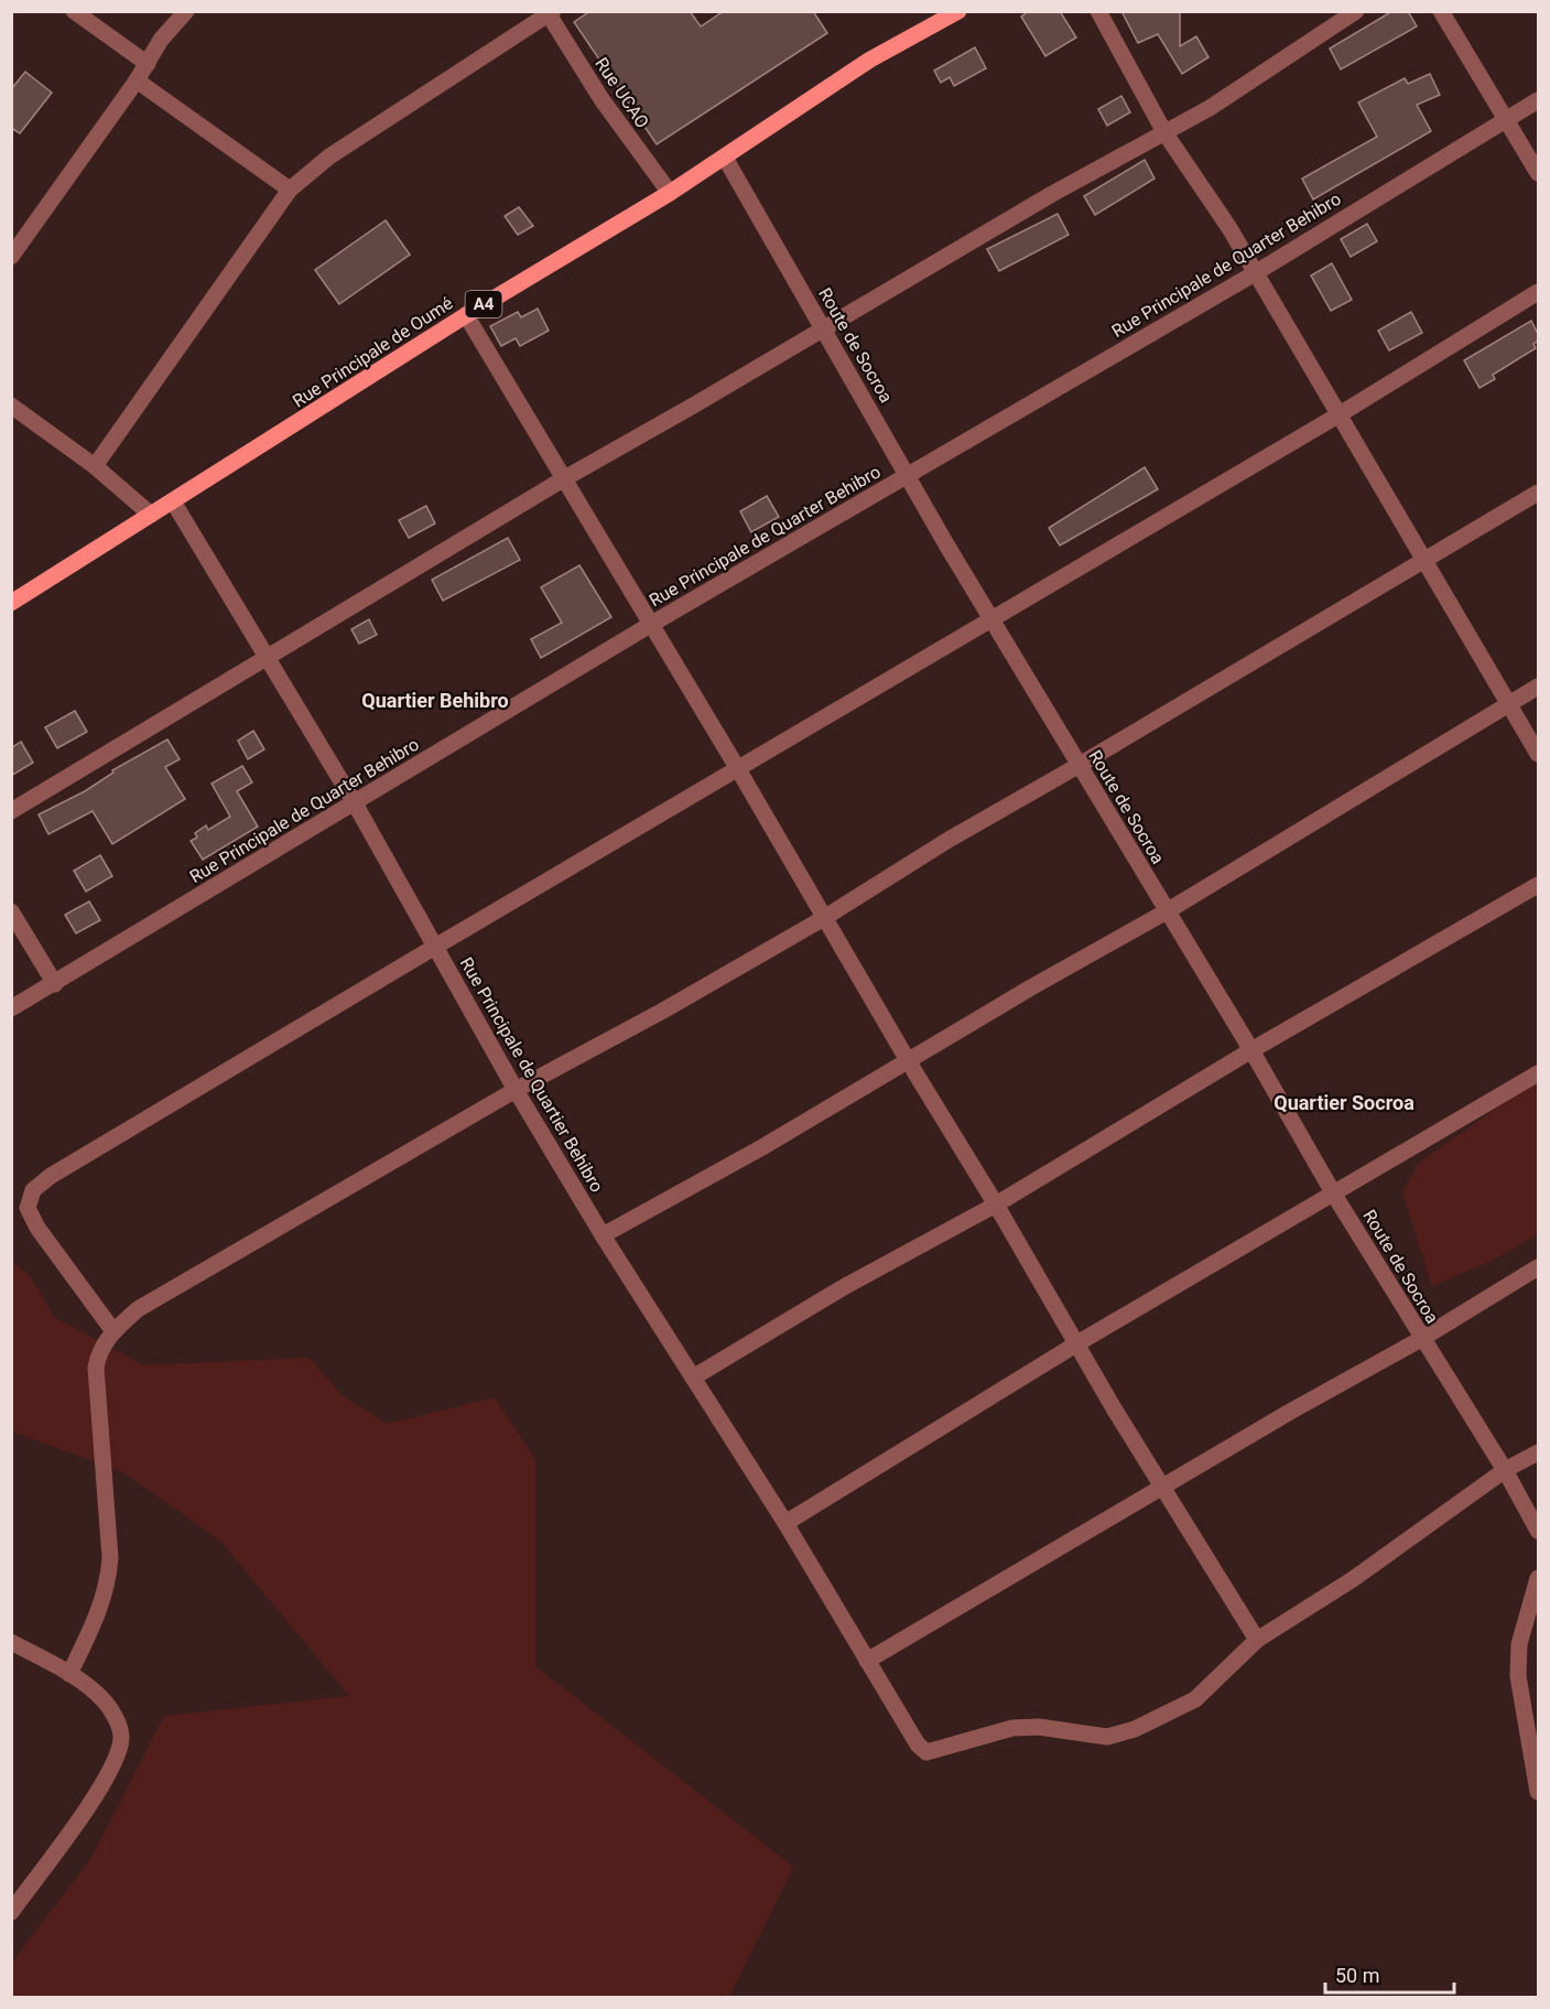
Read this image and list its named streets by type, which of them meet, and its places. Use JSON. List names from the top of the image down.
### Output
{
  "streets": {
    "main road": ["A4", "Rue Principale de Oumé"],
    "street": [
      "Rue UCAO",
      "Rue Principale de Quarter Behibro",
      "Route de Socroa",
      "Rue Principale de Quartier Behibro"
    ]
  },
  "crossings": [
    ["Rue UCAO", "Rue Principale de Oumé"],
    ["Rue Principale de Quarter Behibro", "Route de Socroa"],
    ["Rue Principale de Quarter Behibro", "Rue Principale de Quartier Behibro"],
    ["Route de Socroa", "Rue Principale de Oumé"],
    ["Rue Principale de Oumé", "Rue Principale de Quartier Behibro"]
  ],
  "districts": ["Quartier Behibro", "Quartier Socroa"],
  "scale_bar": "50 m"
}
